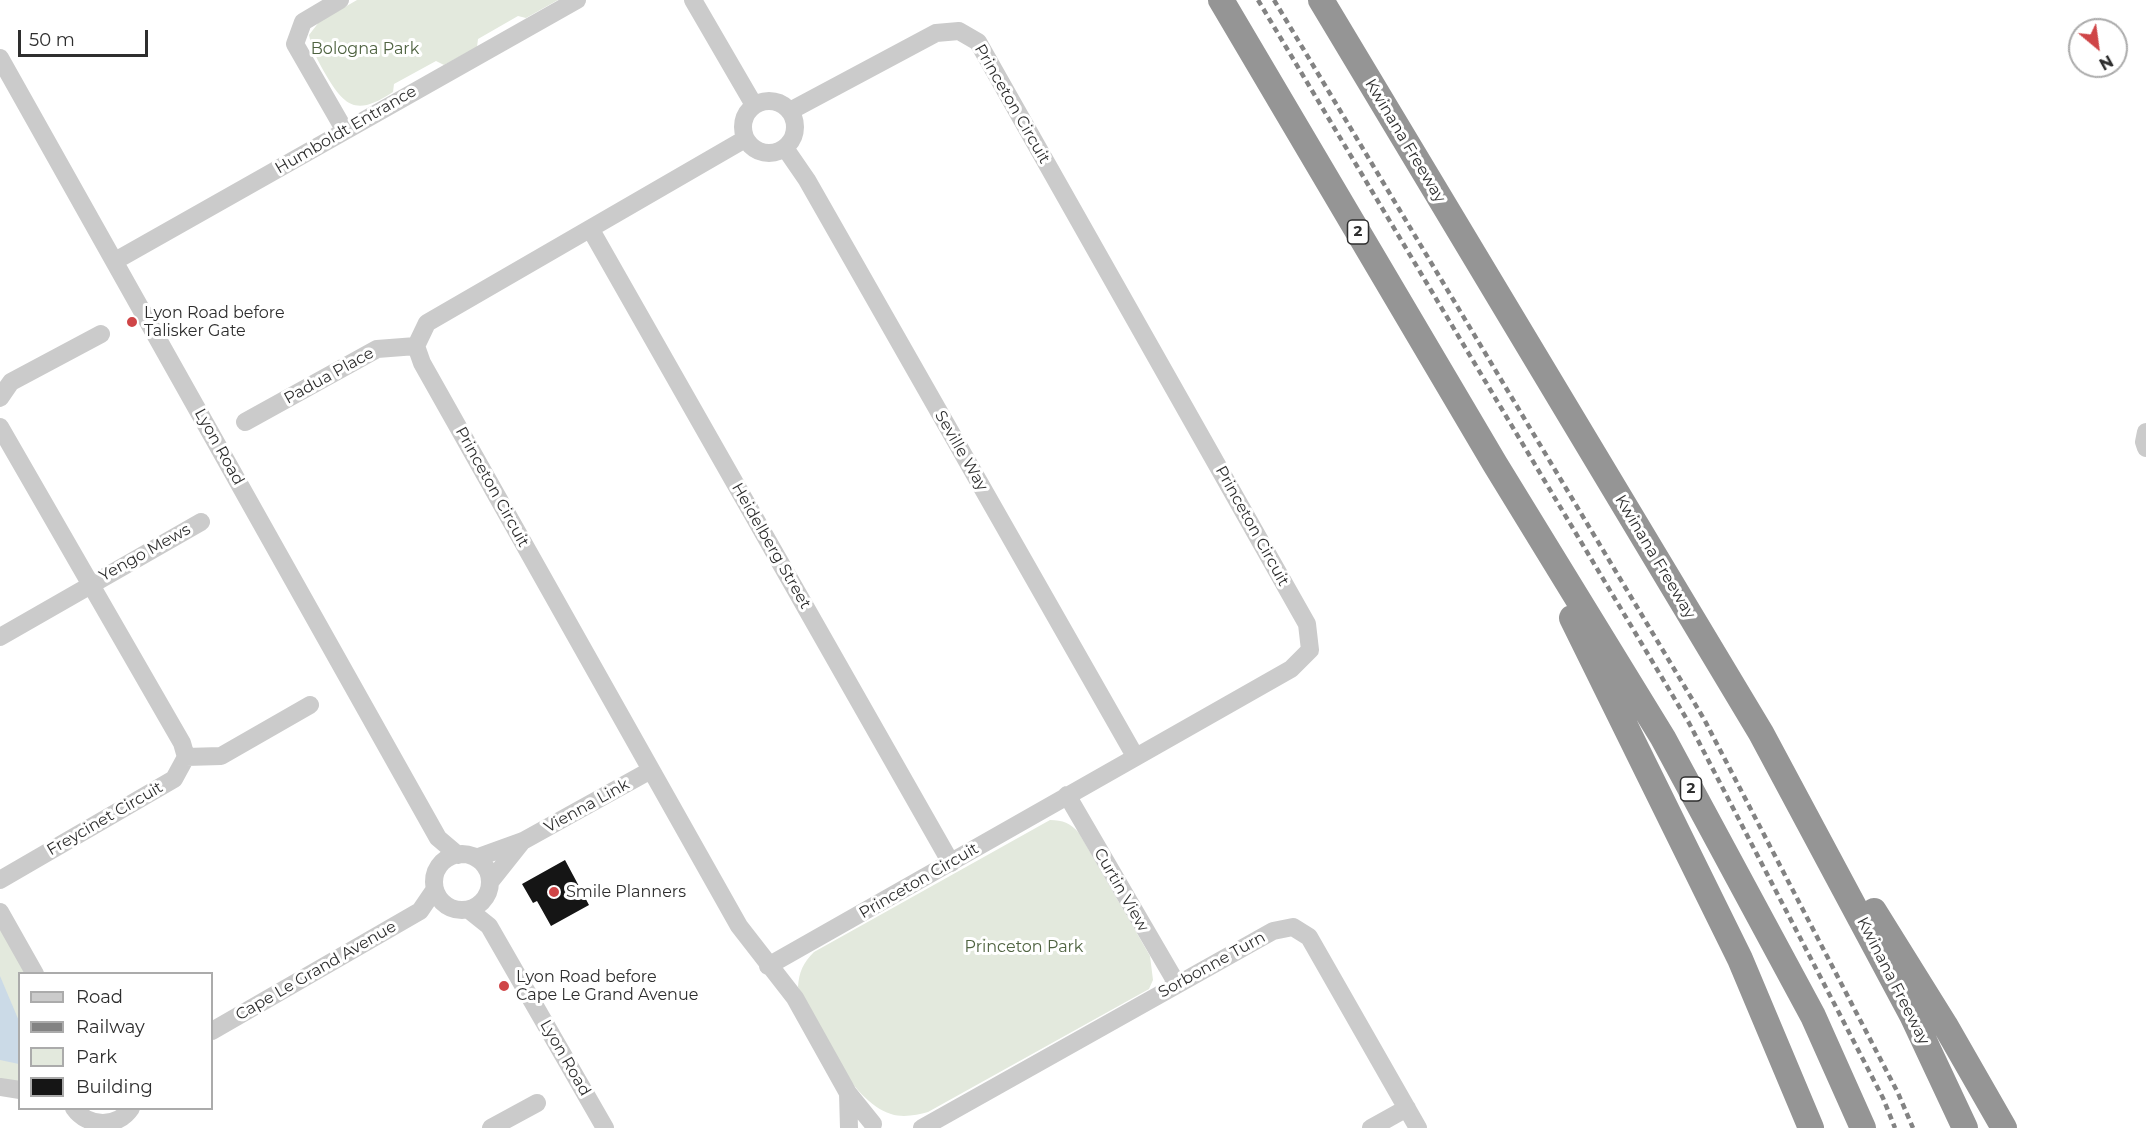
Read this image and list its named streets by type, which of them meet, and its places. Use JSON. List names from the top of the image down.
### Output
{
  "streets": {
    "highway": ["Kwinana Freeway", "2"],
    "street": [
      "Princeton Circuit",
      "Humboldt Entrance",
      "Padua Place",
      "Lyon Road",
      "Seville Way",
      "Heidelberg Street",
      "Yengo Mews",
      "Vienna Link",
      "Freycinet Circuit",
      "Curtin View",
      "Sorbonne Turn",
      "Cape Le Grand Avenue"
    ]
  },
  "crossings": [
    ["Princeton Circuit", "Padua Place"],
    ["Princeton Circuit", "Seville Way"],
    ["Princeton Circuit", "Heidelberg Street"],
    ["Princeton Circuit", "Vienna Link"],
    ["Princeton Circuit", "Curtin View"],
    ["Humboldt Entrance", "Lyon Road"],
    ["Lyon Road", "Vienna Link"],
    ["Lyon Road", "Cape Le Grand Avenue"],
    ["Vienna Link", "Cape Le Grand Avenue"],
    ["Curtin View", "Sorbonne Turn"]
  ],
  "parks": ["Bologna Park", "Princeton Park"],
  "places": ["Lyon Road before Talisker Gate", "Smile Planners", "Lyon Road before Cape Le Grand Avenue"],
  "legend": [
    "Road",
    "Railway",
    "Park",
    "Building"
  ],
  "scale_bar": "50 m",
  "north": "bottom right"
}
